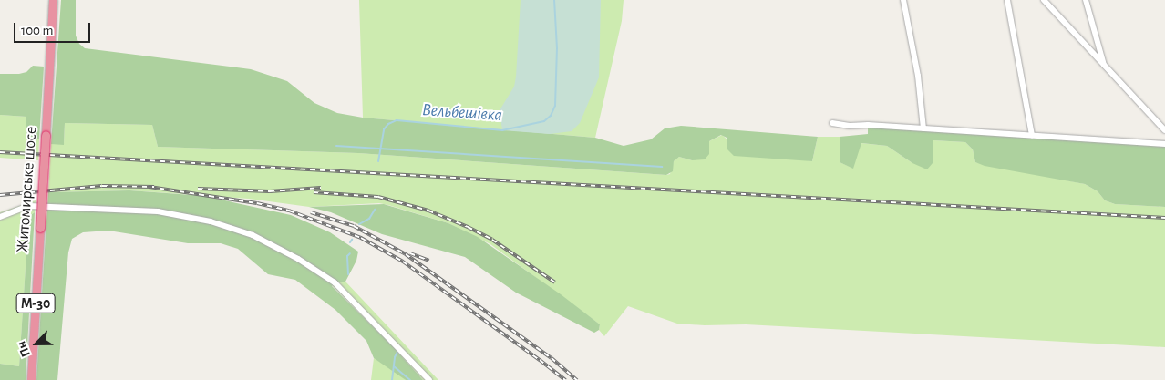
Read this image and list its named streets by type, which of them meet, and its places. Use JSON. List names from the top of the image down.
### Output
{
  "streets": {
    "highway": ["Житомирське шосе", "М-30"]
  },
  "water": ["Вельбешівка"],
  "scale_bar": "100 m",
  "north": "bottom left"
}
